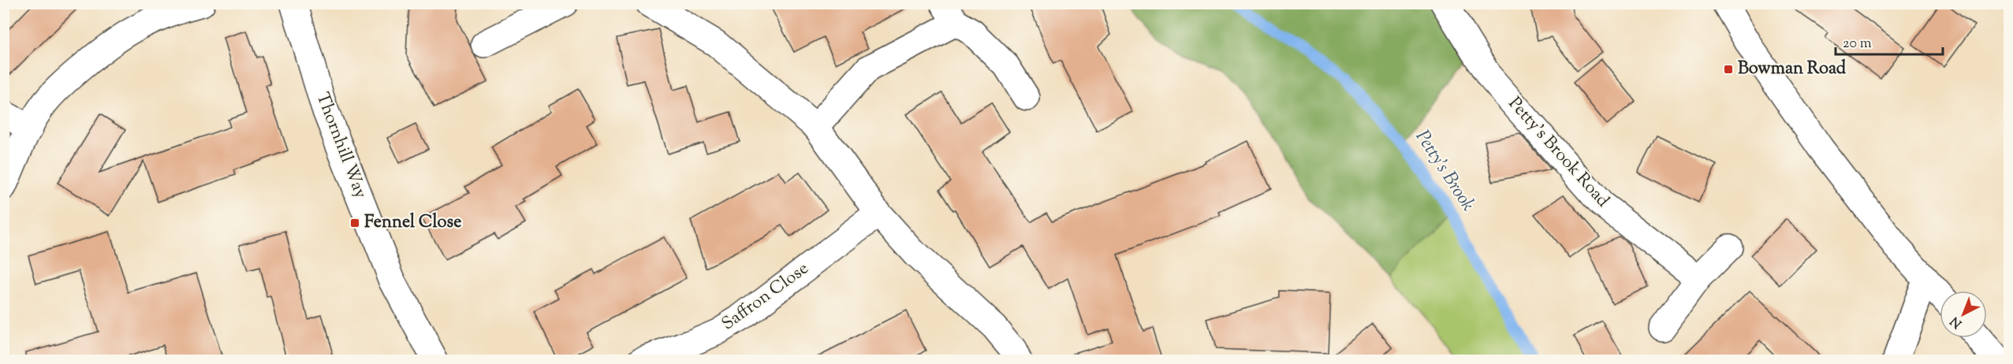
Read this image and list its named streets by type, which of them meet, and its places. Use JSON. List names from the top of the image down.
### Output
{
  "streets": {
    "street": ["Thornhill Way", "Petty's Brook Road", "Saffron Close"]
  },
  "water": ["Petty's Brook"],
  "places": {
    "transit": ["Bowman Road", "Fennel Close"]
  },
  "scale_bar": "20 m",
  "north": "bottom left"
}
